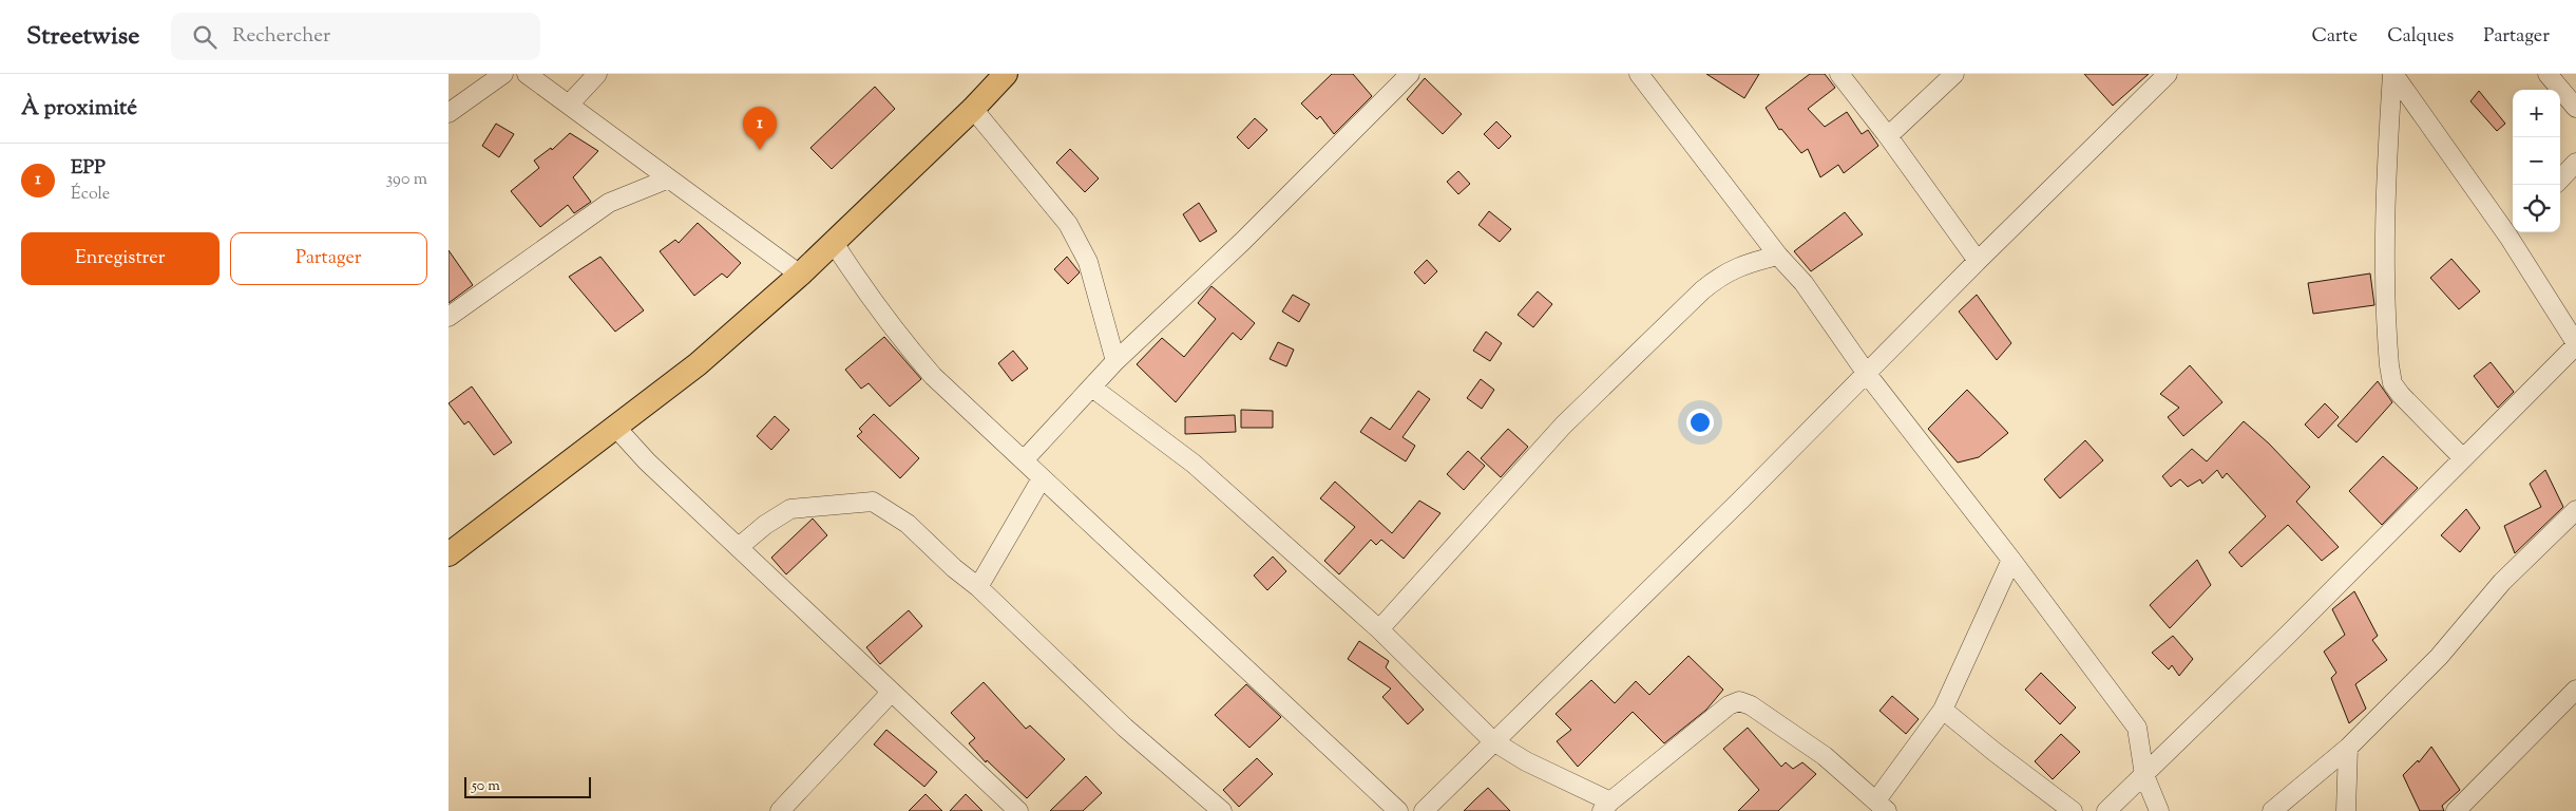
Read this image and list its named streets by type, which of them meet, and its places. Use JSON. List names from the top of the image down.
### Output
{
  "scale_bar": "50 m",
  "page": {
    "header": "Streetwise",
    "search": "Rechercher",
    "nav": ["Carte", "Calques", "Partager"],
    "heading": "À proximité",
    "map_buttons": ["+", "−"],
    "pins": "1",
    "list": [
      {
        "mark": "1",
        "name": "EPP",
        "note": "École",
        "value": "390 m"
      }
    ],
    "buttons": ["Enregistrer", "Partager"],
    "scale": "50 m"
  }
}
